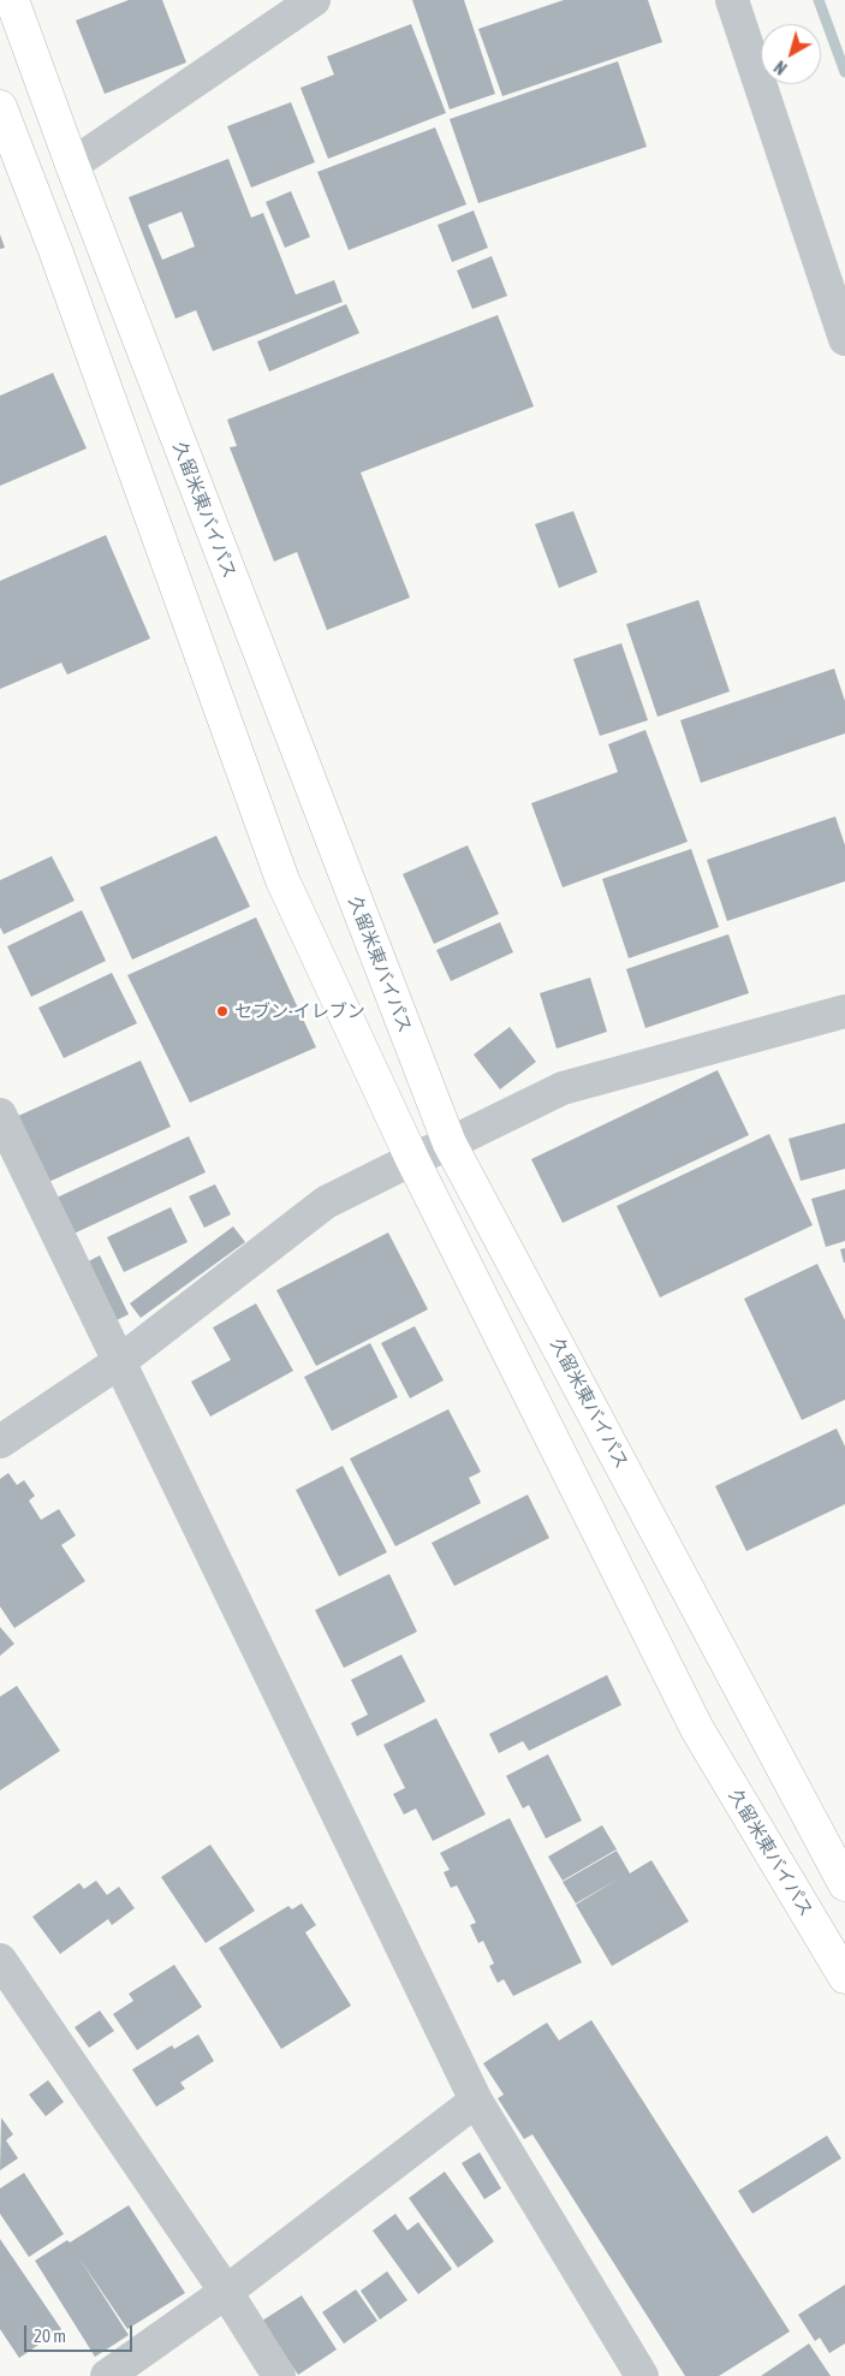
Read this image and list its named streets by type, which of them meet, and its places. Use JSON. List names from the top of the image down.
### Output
{
  "streets": {
    "highway": ["久留米東バイパス"]
  },
  "places": ["セブン-イレブン"],
  "scale_bar": "20 m",
  "north": "bottom left"
}
